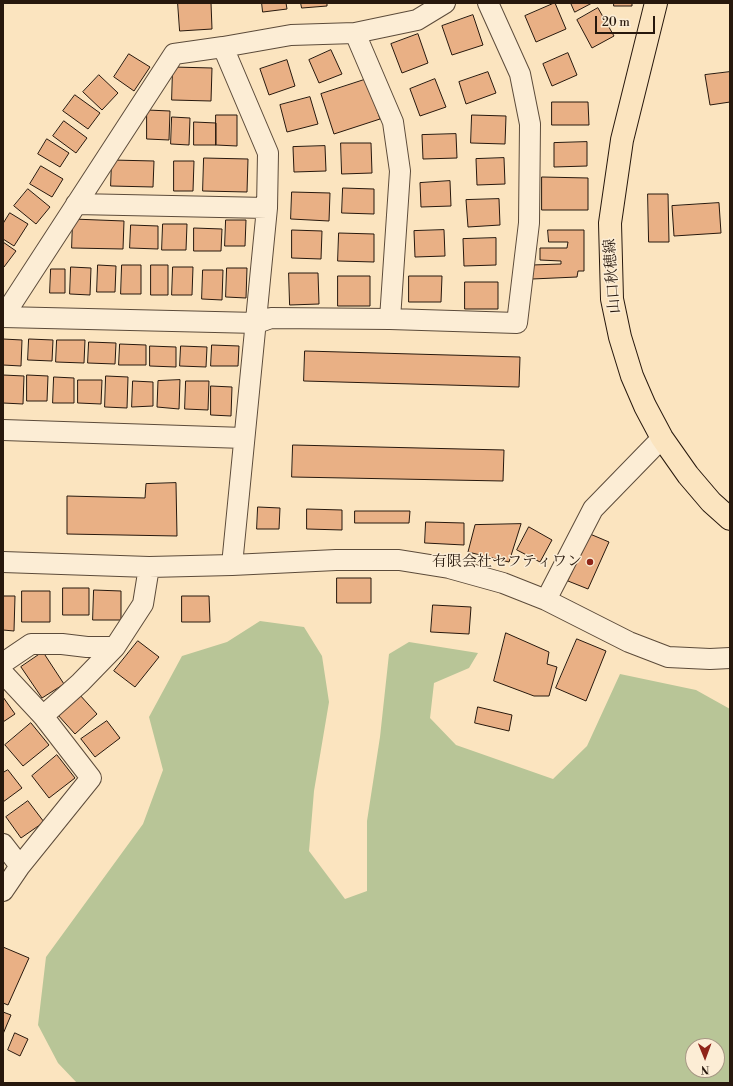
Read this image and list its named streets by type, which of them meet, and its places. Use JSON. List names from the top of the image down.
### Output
{
  "streets": {
    "main road": ["山口秋穂線"]
  },
  "places": ["有限会社セフティワン"],
  "scale_bar": "20 m",
  "north": "bottom"
}
